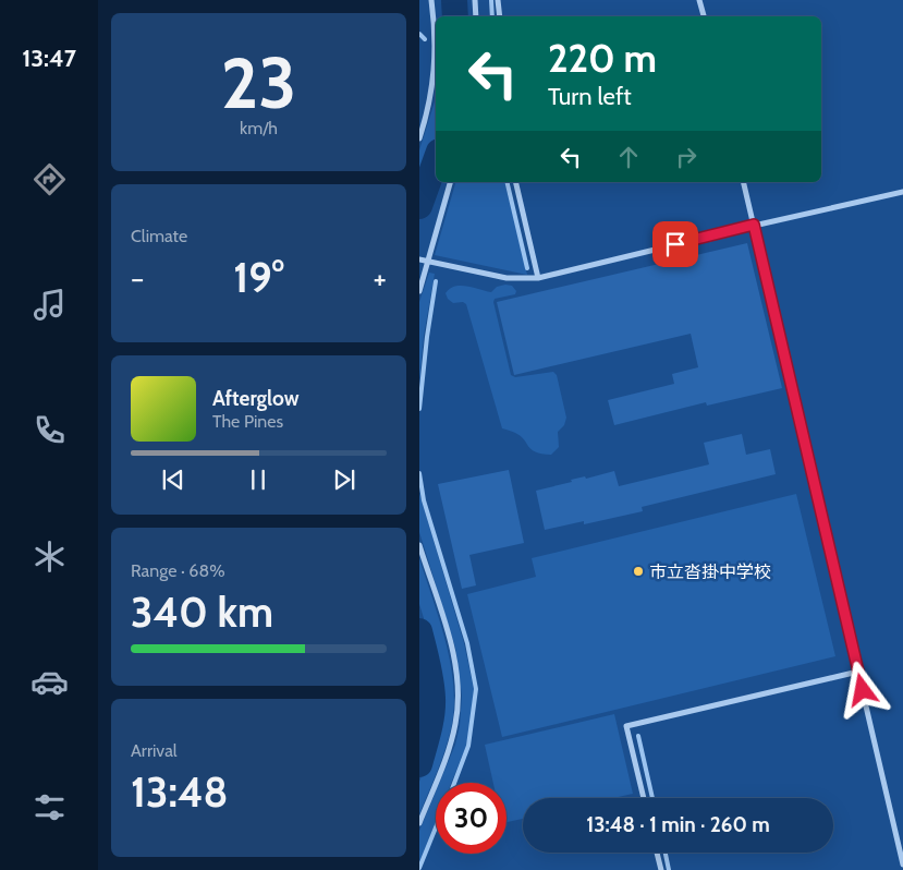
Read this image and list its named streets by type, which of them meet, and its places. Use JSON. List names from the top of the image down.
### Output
{
  "places": ["市立沓掛中学校"],
  "page": {
    "tabs": "13:47",
    "tile": [
      ["23", "km/h"],
      "Climate",
      ["Range · 68%", "340 km"],
      ["Arrival", "13:48"]
    ],
    "turn": ["220 m", "Turn left"],
    "heat": ["−", "19°", "+"],
    "song": ["Afterglow", "The Pines"],
    "limit": "30",
    "trip": "13:48 · 1 min · 260 m"
  }
}
